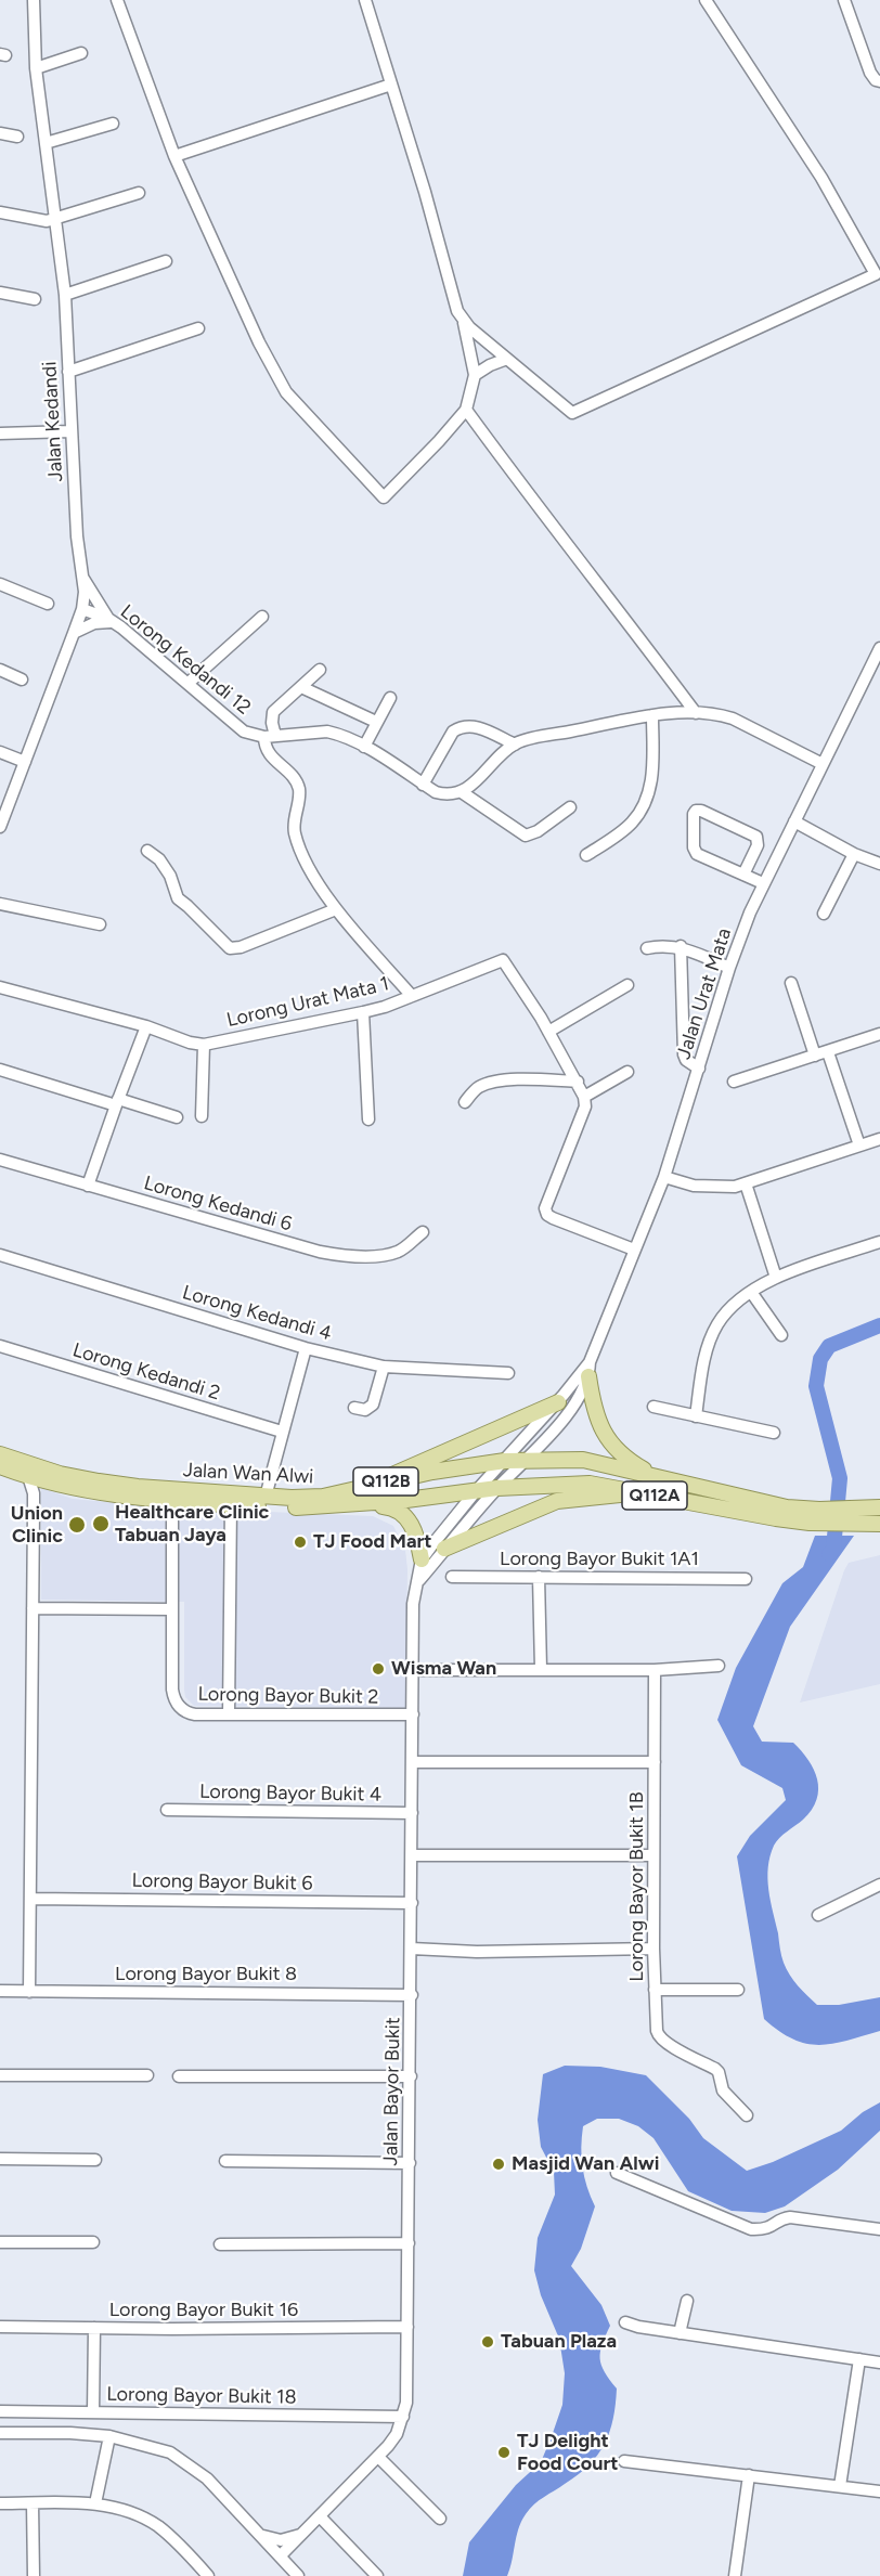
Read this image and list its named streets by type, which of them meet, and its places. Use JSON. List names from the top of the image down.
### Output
{
  "streets": {
    "main road": ["Jalan Wan Alwi", "Q112B", "Q112A"],
    "street": [
      "Jalan Kedandi",
      "Lorong Kedandi 12",
      "Jalan Urat Mata",
      "Lorong Urat Mata 1",
      "Lorong Kedandi 6",
      "Lorong Kedandi 4",
      "Lorong Kedandi 2",
      "Lorong Bayor Bukit 1A1",
      "Lorong Bayor Bukit 2",
      "Lorong Bayor Bukit 4",
      "Lorong Bayor Bukit 6",
      "Lorong Bayor Bukit 1B",
      "Lorong Bayor Bukit 8",
      "Jalan Bayor Bukit",
      "Lorong Bayor Bukit 16",
      "Lorong Bayor Bukit 18"
    ]
  },
  "crossings": [
    ["Jalan Kedandi", "Lorong Kedandi 12"],
    ["Jalan Wan Alwi", "Lorong Bayor Bukit 2"],
    ["Lorong Bayor Bukit 2", "Jalan Bayor Bukit"],
    ["Lorong Bayor Bukit 4", "Jalan Bayor Bukit"],
    ["Lorong Bayor Bukit 6", "Jalan Bayor Bukit"],
    ["Lorong Bayor Bukit 8", "Jalan Bayor Bukit"],
    ["Jalan Bayor Bukit", "Lorong Bayor Bukit 16"],
    ["Jalan Bayor Bukit", "Lorong Bayor Bukit 18"]
  ],
  "places": [
    "Healthcare Clinic Tabuan Jaya",
    "Union Clinic",
    "TJ Food Mart",
    "Wisma Wan",
    "Masjid Wan Alwi",
    "Tabuan Plaza",
    "TJ Delight Food Court"
  ]
}
